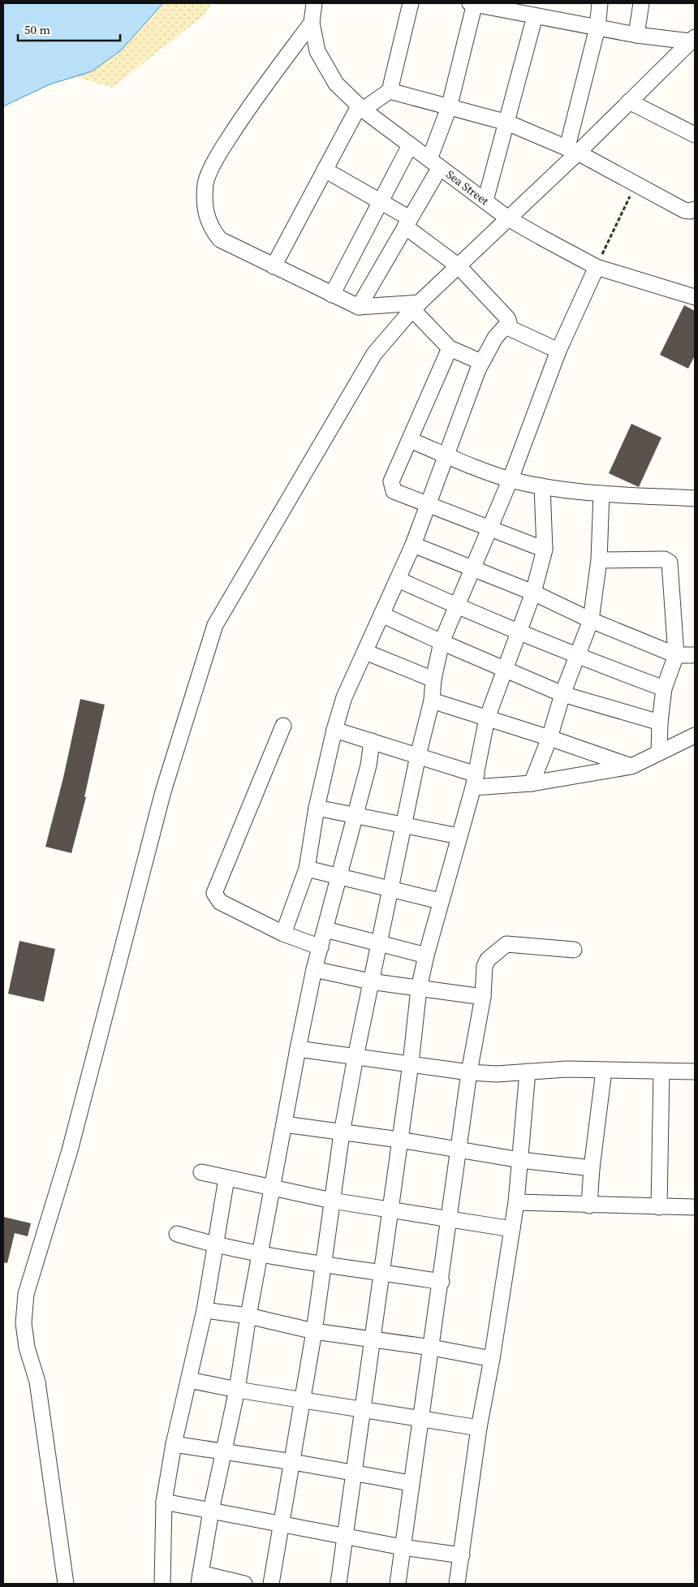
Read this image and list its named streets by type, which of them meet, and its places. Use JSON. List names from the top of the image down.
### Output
{
  "streets": {
    "street": ["Sea Street"]
  },
  "scale_bar": "50 m"
}
